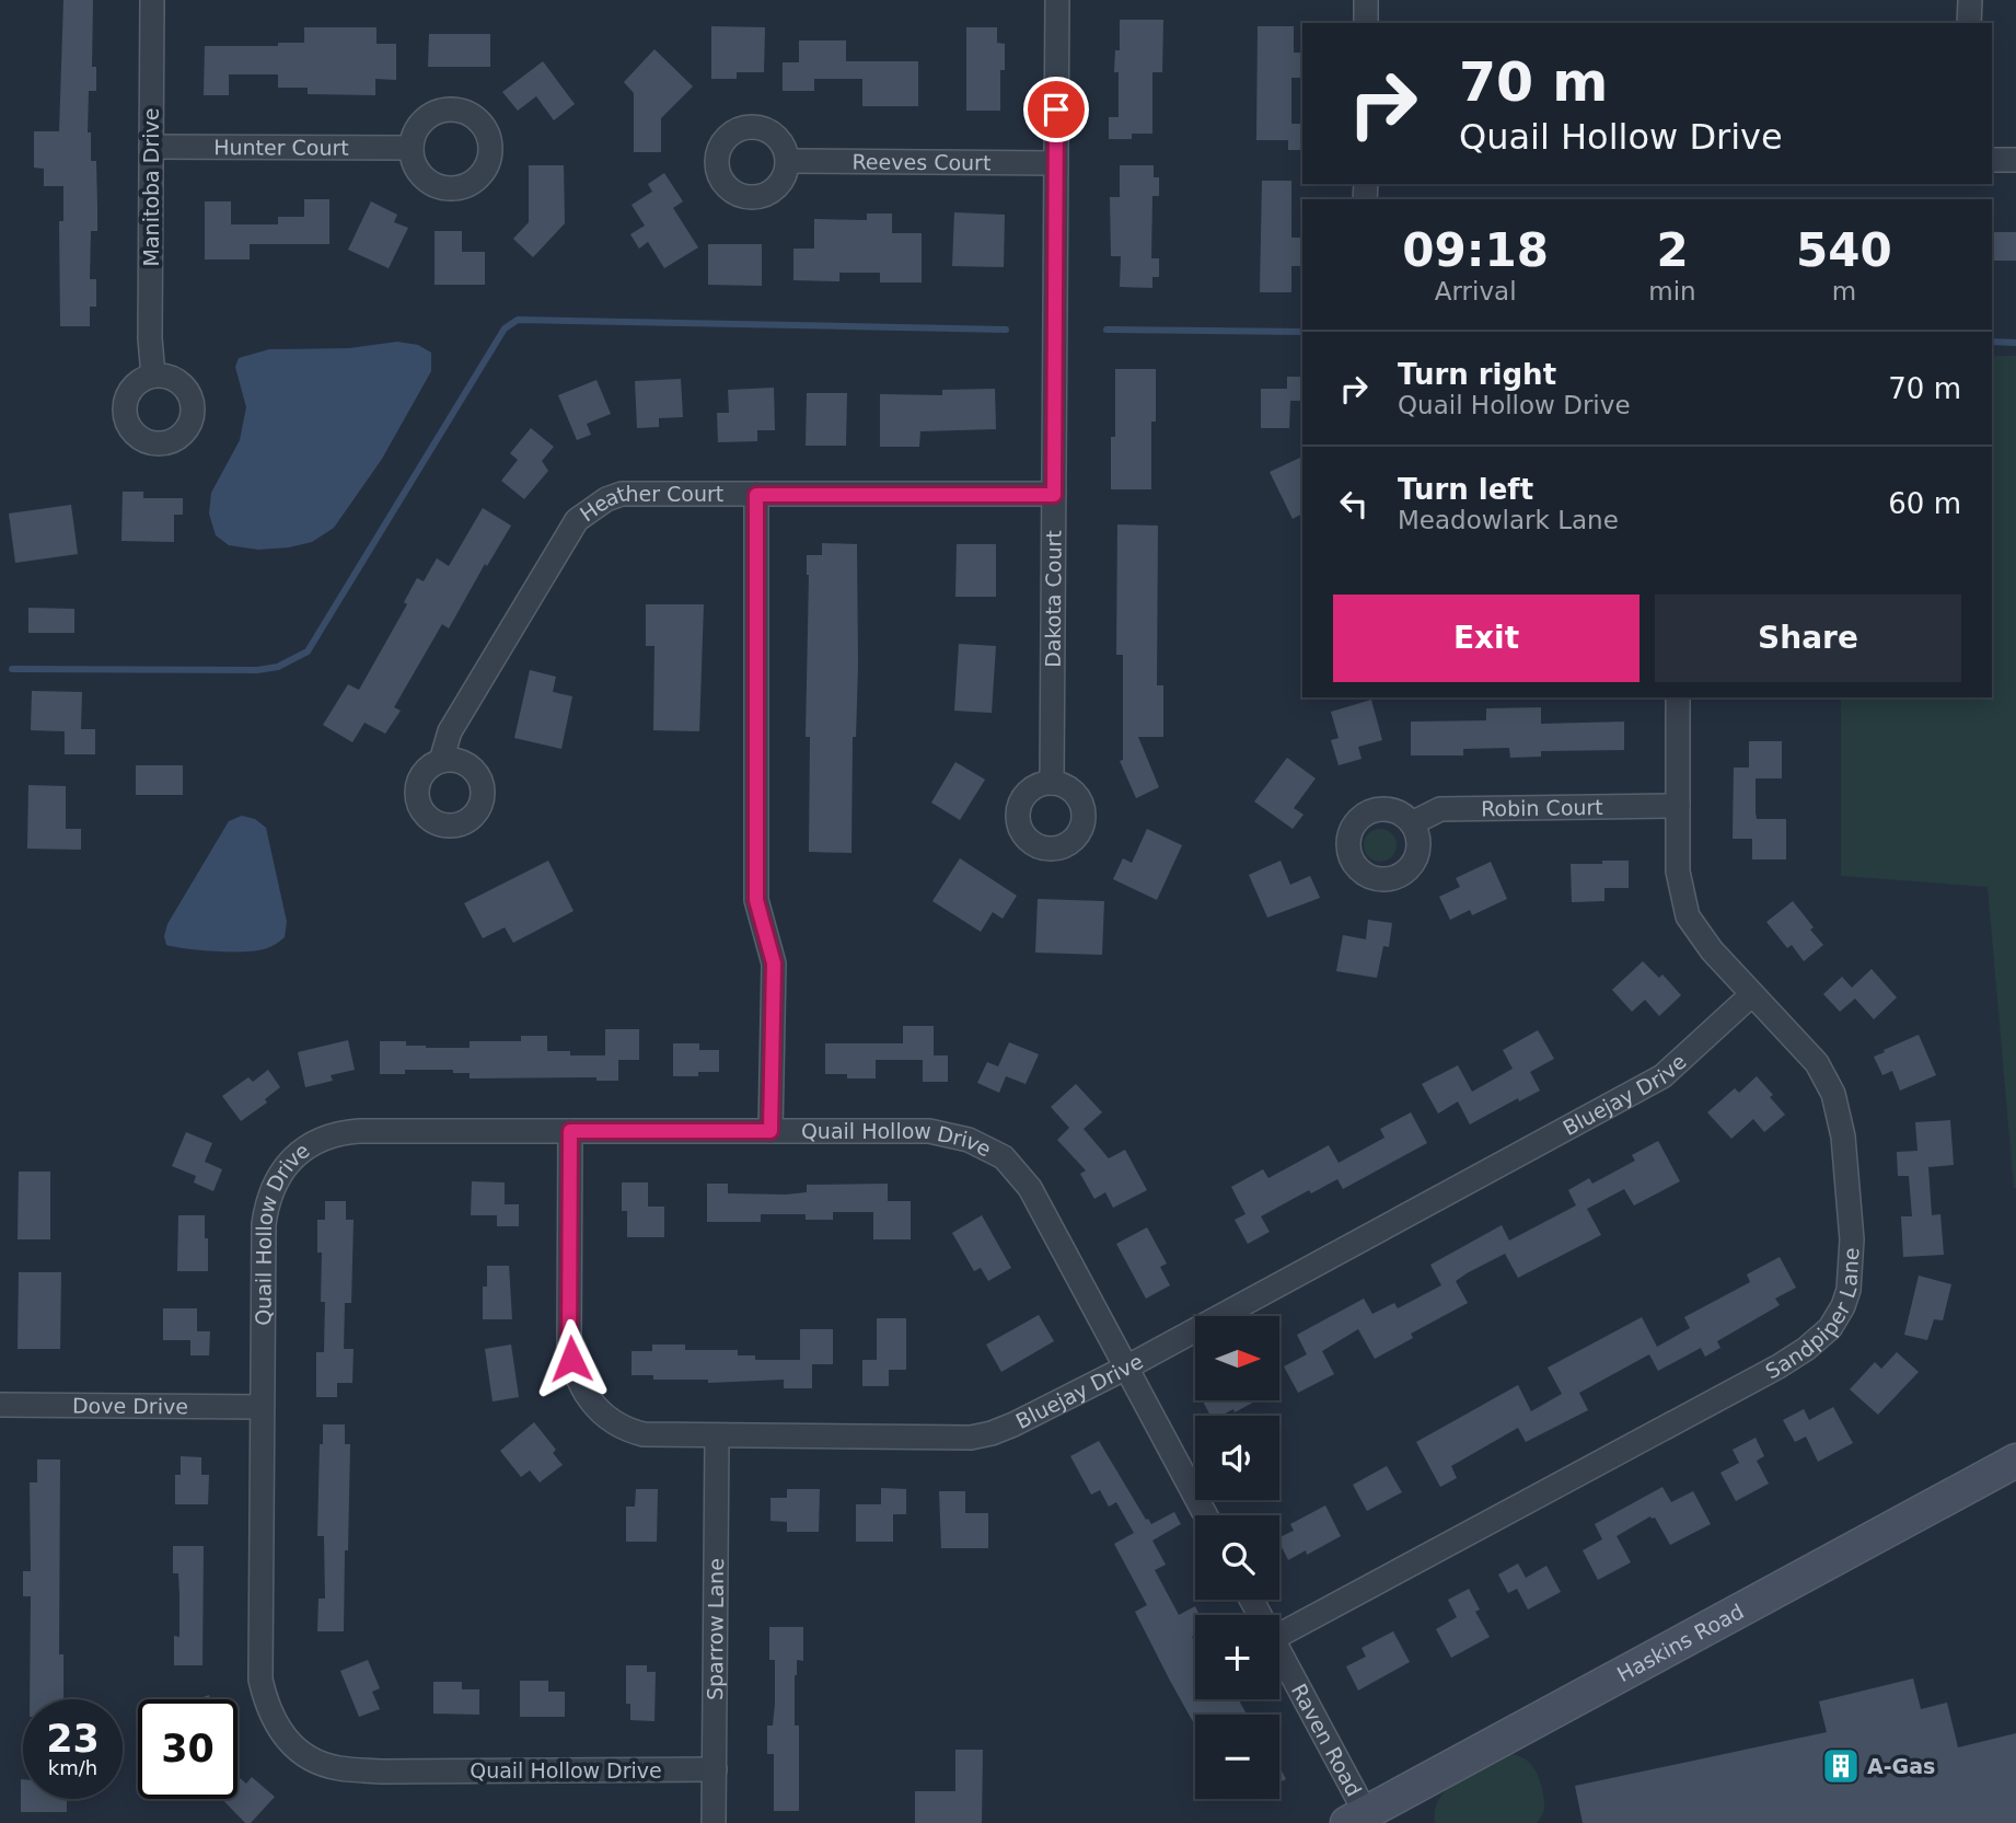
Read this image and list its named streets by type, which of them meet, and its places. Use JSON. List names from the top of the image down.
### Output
{
  "streets": {
    "main road": ["Haskins Road"],
    "street": [
      "Hunter Court",
      "Reeves Court",
      "Manitoba Drive",
      "Heather Court",
      "Dakota Court",
      "Robin Court",
      "Bluejay Drive",
      "Quail Hollow Drive",
      "Sandpiper Lane",
      "Dove Drive",
      "Sparrow Lane",
      "Raven Road"
    ]
  },
  "crossings": [
    ["Hunter Court", "Manitoba Drive"],
    ["Reeves Court", "Dakota Court"],
    ["Heather Court", "Dakota Court"],
    ["Robin Court", "Sandpiper Lane"],
    ["Bluejay Drive", "Quail Hollow Drive"],
    ["Bluejay Drive", "Sandpiper Lane"],
    ["Bluejay Drive", "Sparrow Lane"],
    ["Quail Hollow Drive", "Dove Drive"],
    ["Quail Hollow Drive", "Sparrow Lane"],
    ["Haskins Road", "Raven Road"]
  ],
  "places": {
    "building": ["A-Gas"]
  },
  "north": "right",
  "page": {
    "turn": ["70 m", "Quail Hollow Drive"],
    "eta": [
      "09:18",
      "Arrival",
      "2",
      "min",
      "540",
      "m"
    ],
    "list": [
      {
        "name": "Turn right",
        "note": "Quail Hollow Drive",
        "value": "70 m"
      },
      {
        "name": "Turn left",
        "note": "Meadowlark Lane",
        "value": "60 m"
      }
    ],
    "buttons": ["Exit", "Share"],
    "map_buttons": ["+", "−"],
    "speed": "23 km/h",
    "limit": "30"
  }
}
